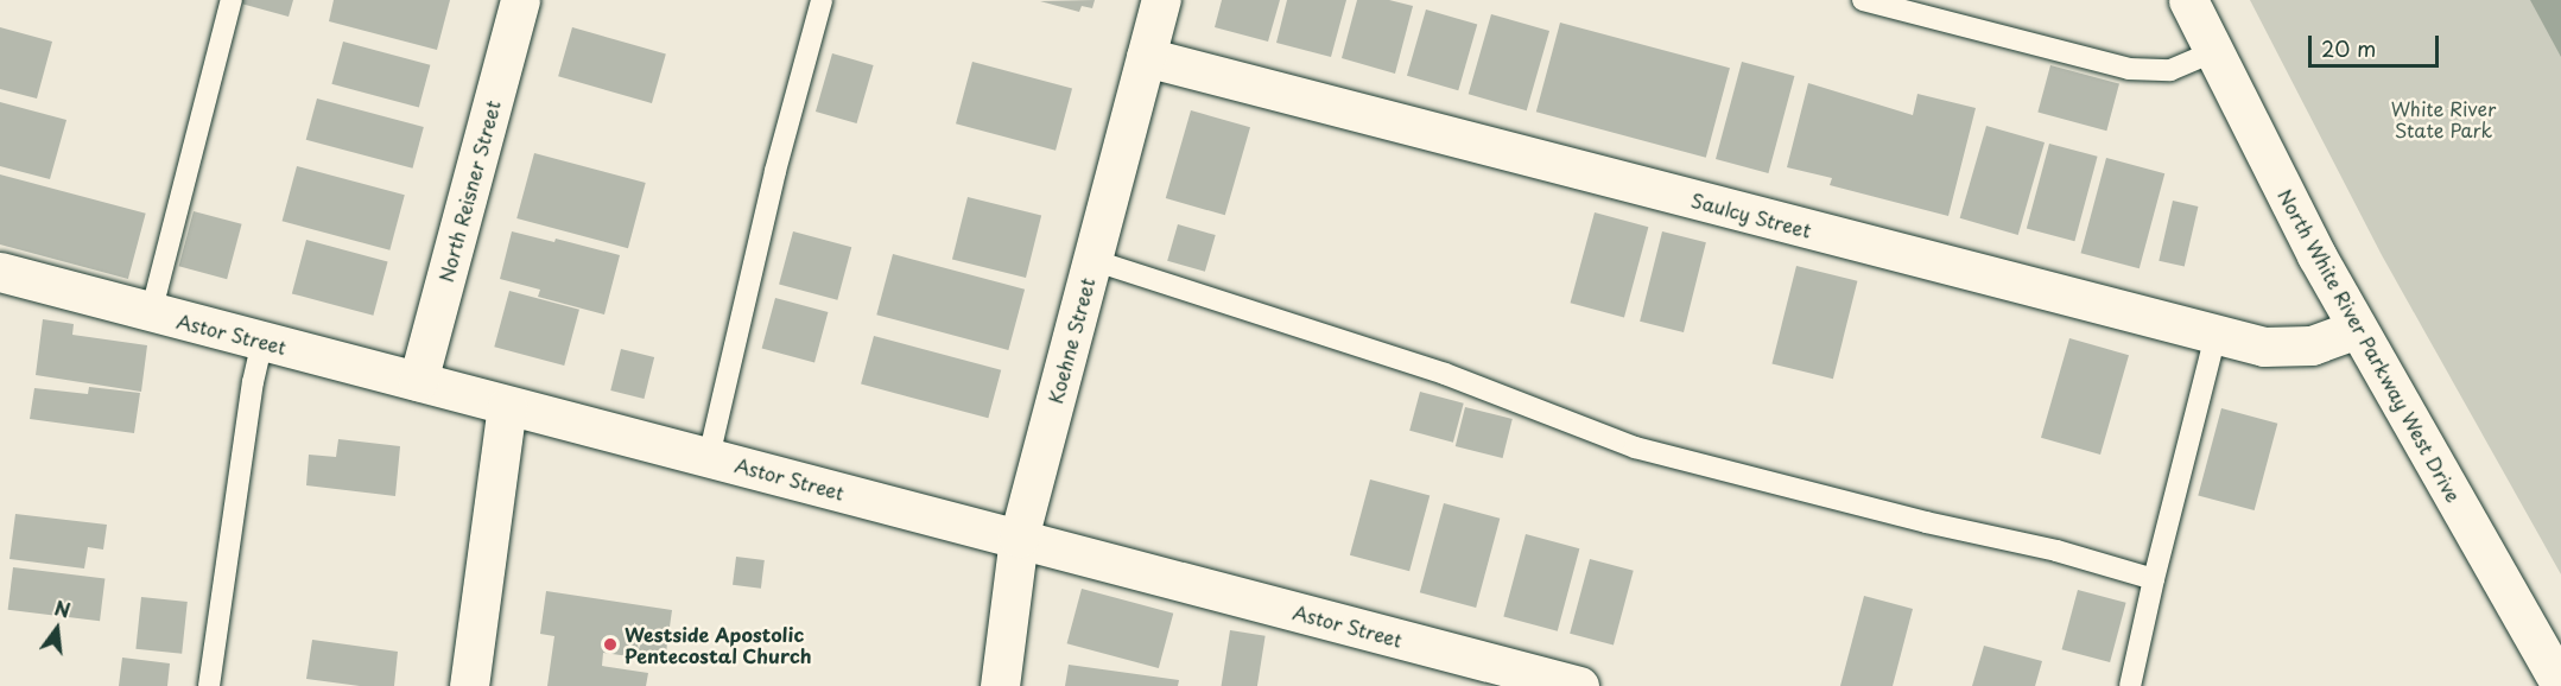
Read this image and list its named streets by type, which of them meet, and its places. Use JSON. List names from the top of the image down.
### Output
{
  "streets": {
    "street": [
      "North Reisner Street",
      "Saulcy Street",
      "Astor Street",
      "Koehne Street",
      "North White River Parkway West Drive"
    ]
  },
  "crossings": [
    ["North Reisner Street", "Astor Street"],
    ["Saulcy Street", "Koehne Street"],
    ["Saulcy Street", "North White River Parkway West Drive"],
    ["Astor Street", "Koehne Street"]
  ],
  "parks": ["White River State Park"],
  "places": ["Westside Apostolic Pentecostal Church"],
  "scale_bar": "20 m",
  "north": "top"
}
